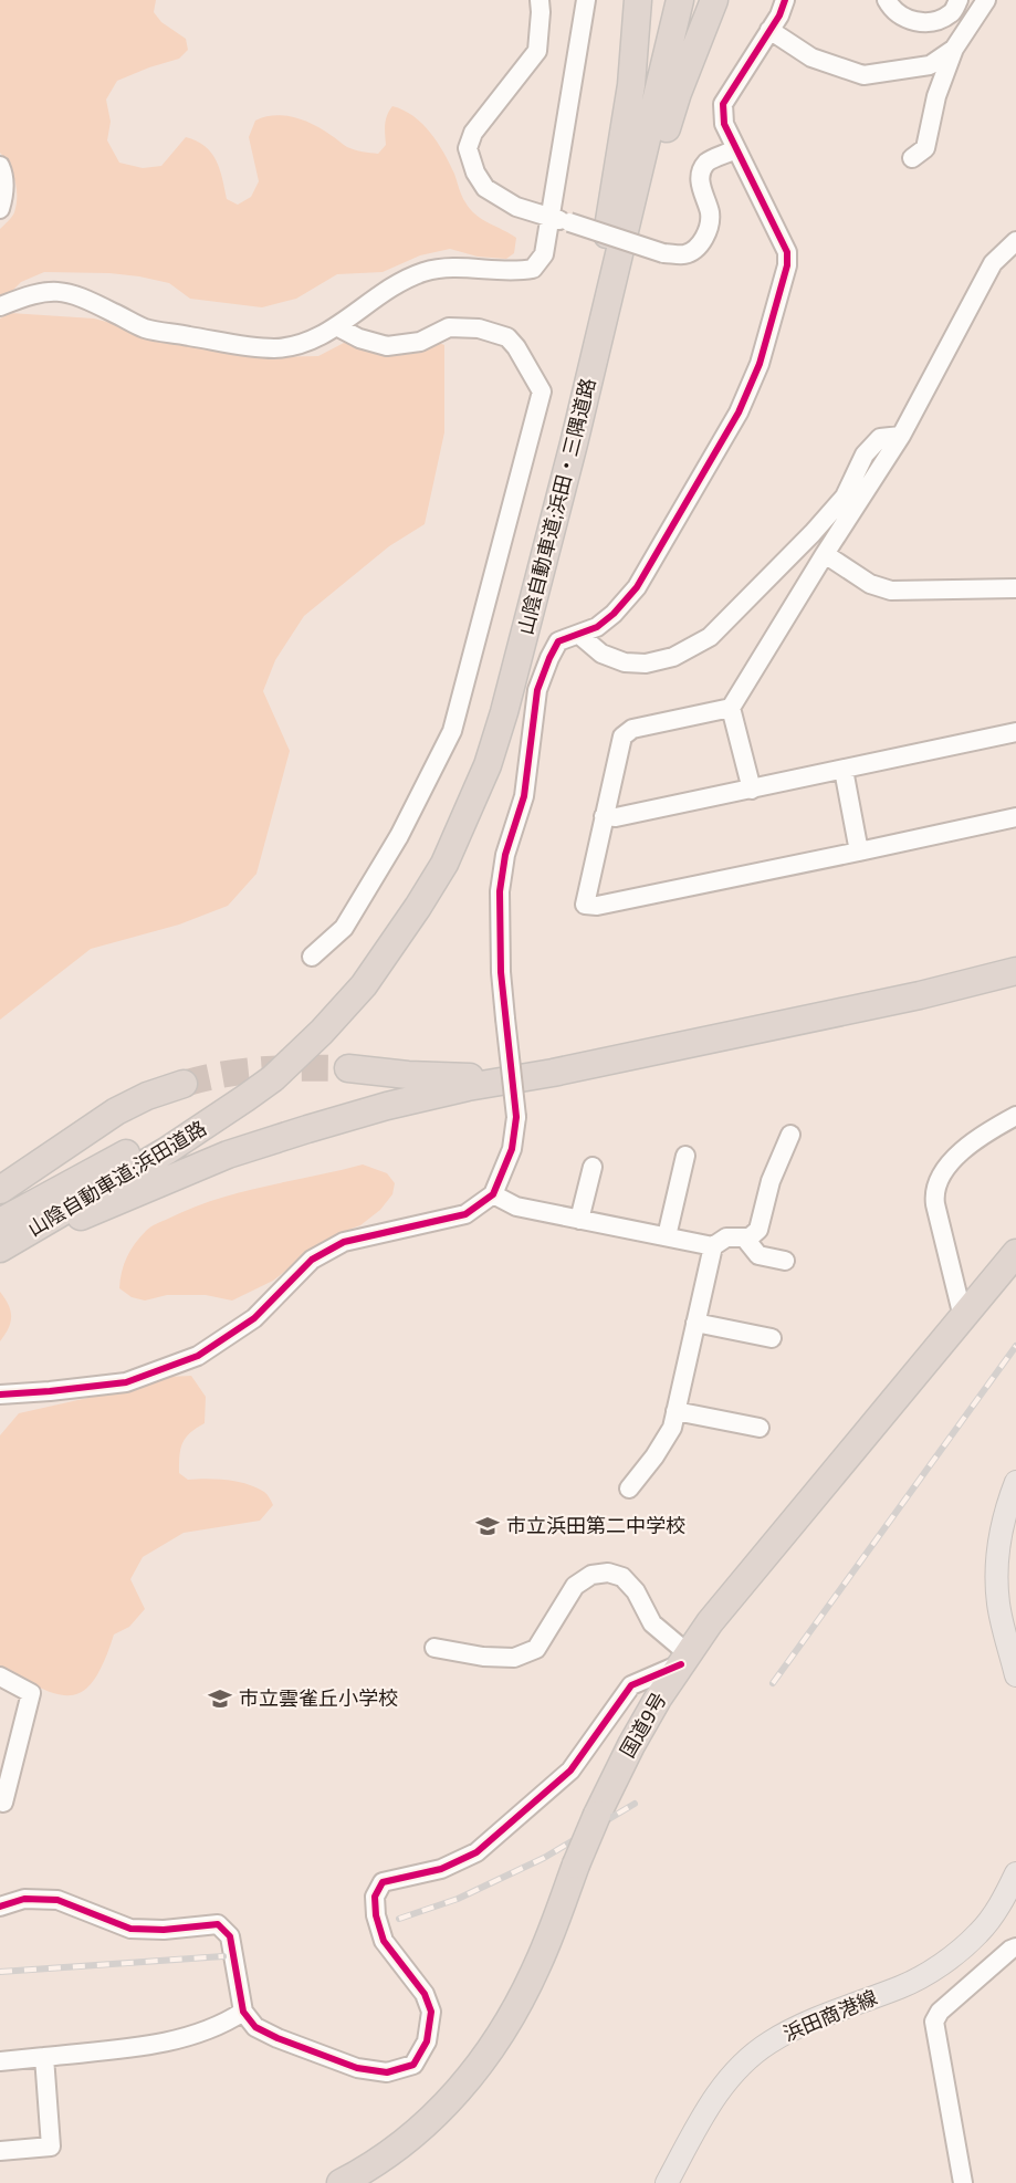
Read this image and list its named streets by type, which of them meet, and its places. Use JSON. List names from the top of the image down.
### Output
{
  "streets": {
    "highway": ["山陰自動車道;浜田・三隅道路", "山陰自動車道;浜田道路", "国道9号"],
    "main road": ["浜田商港線"]
  },
  "crossings": [
    ["山陰自動車道;浜田・三隅道路", "山陰自動車道;浜田道路"]
  ],
  "places": {
    "school or university": ["市立浜田第二中学校", "市立雲雀丘小学校"]
  }
}
